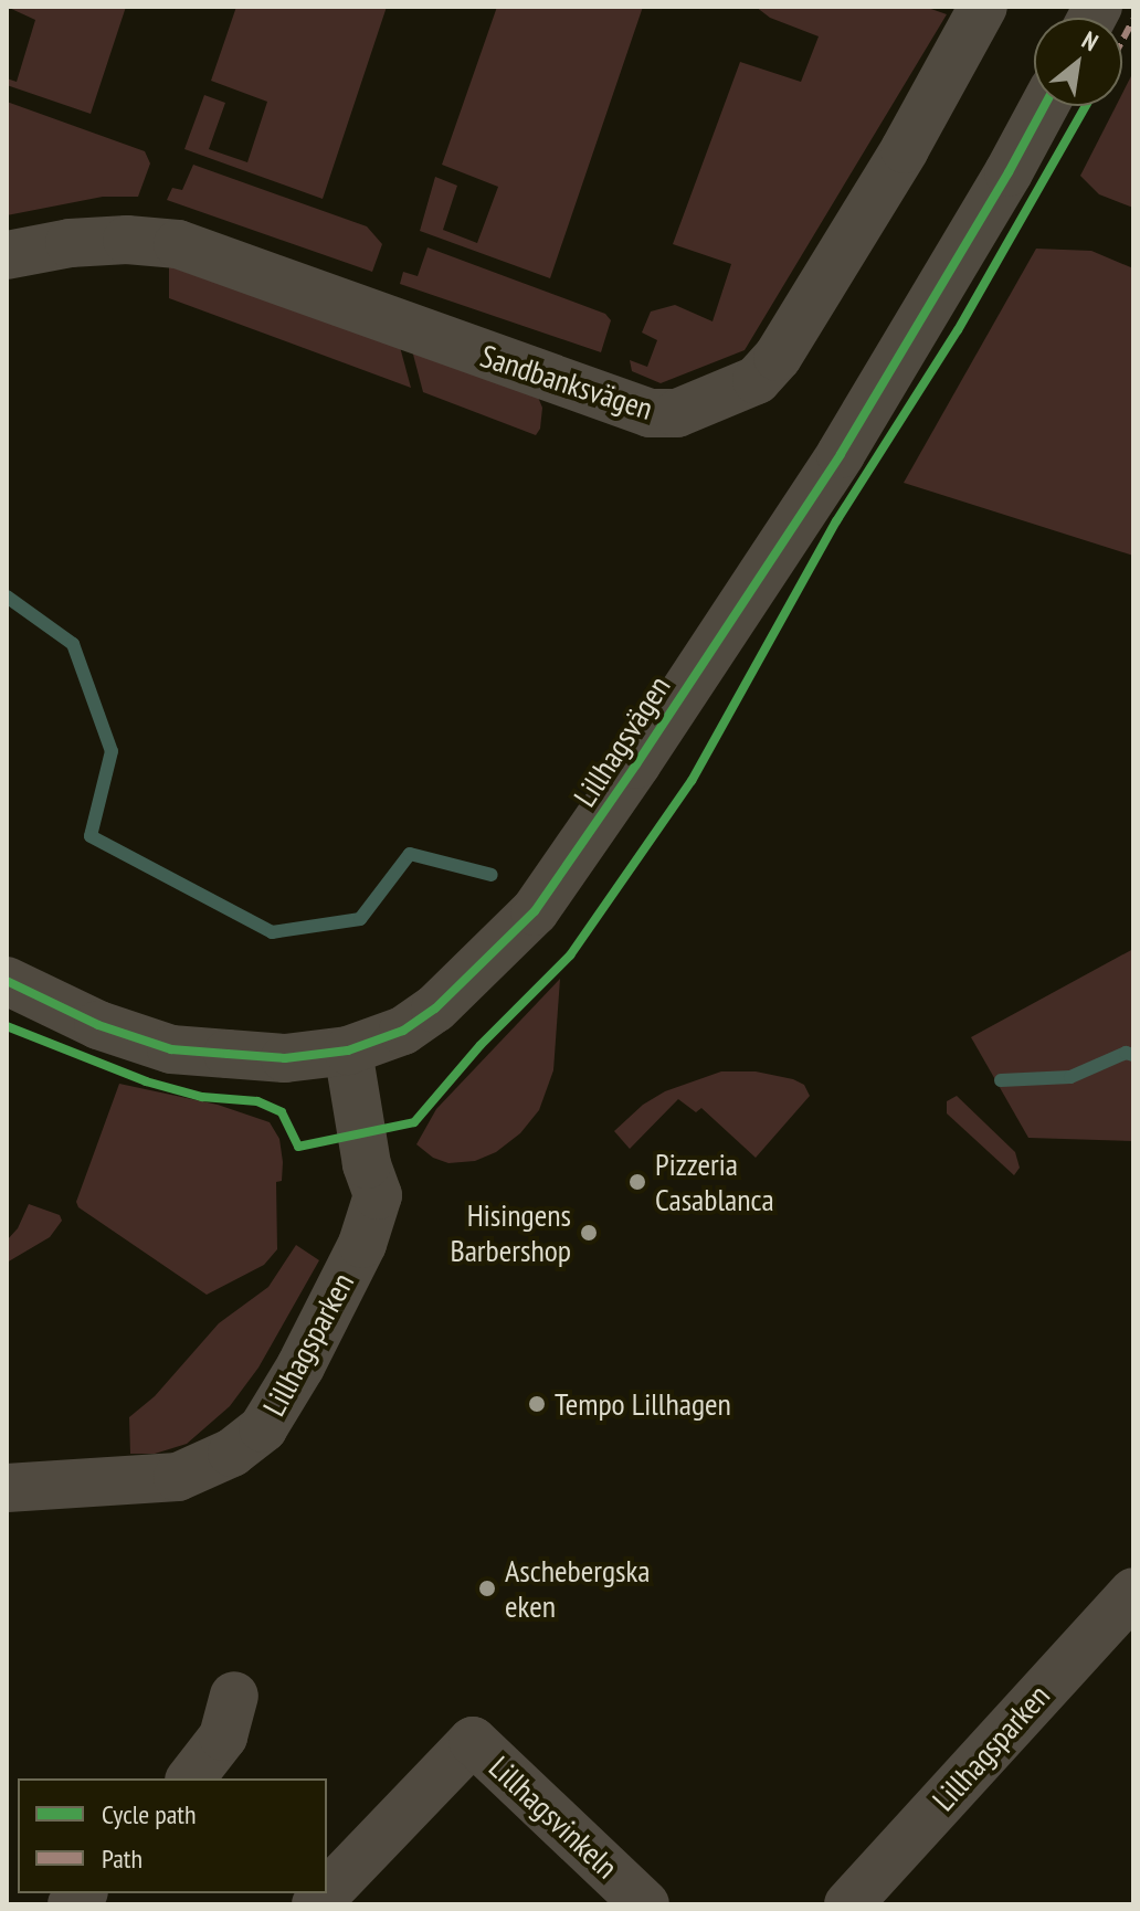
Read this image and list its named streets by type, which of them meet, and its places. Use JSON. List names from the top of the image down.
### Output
{
  "streets": {
    "street": [
      "Sandbanksvägen",
      "Lillhagsvägen",
      "Lillhagsparken",
      "Lillhagsvinkeln"
    ]
  },
  "crossings": [
    ["Lillhagsvägen", "Lillhagsparken"]
  ],
  "places": [
    "Pizzeria Casablanca",
    "Hisingens Barbershop",
    "Tempo Lillhagen",
    "Aschebergska eken"
  ],
  "legend": ["Cycle path", "Path"],
  "north": "top right"
}
